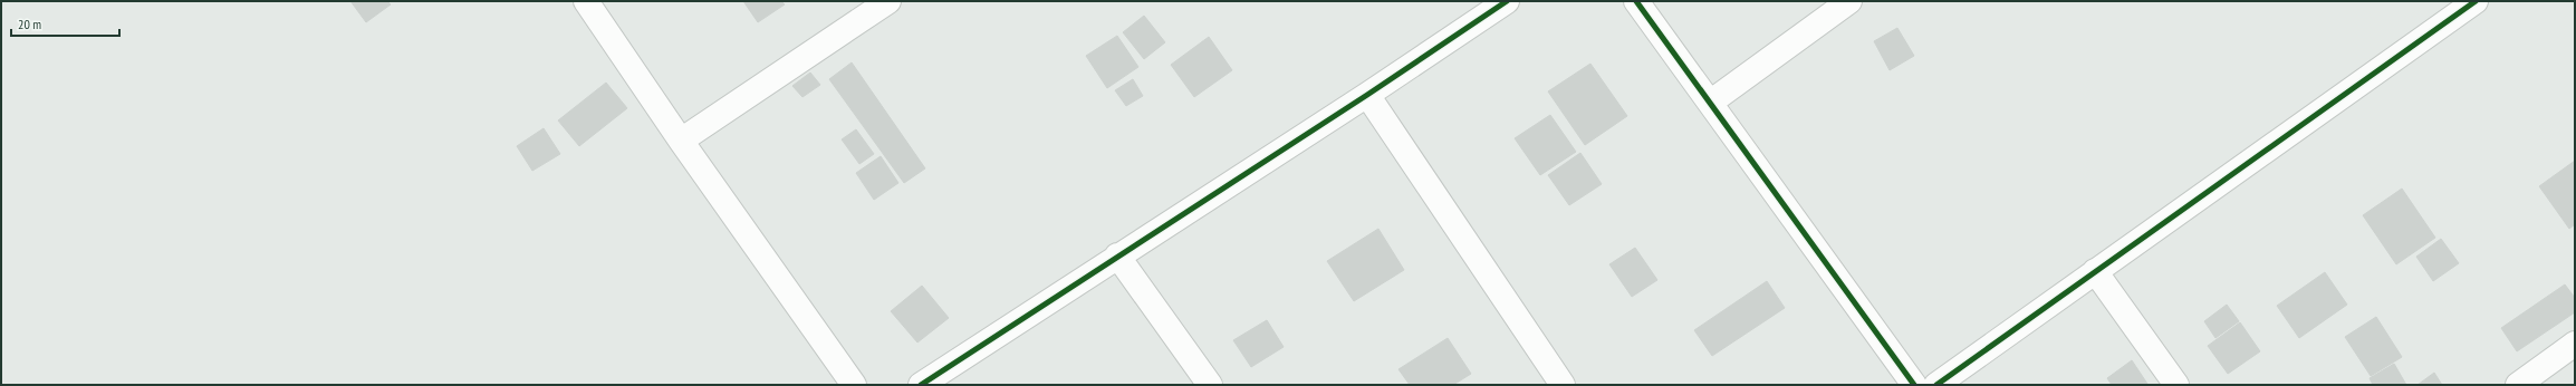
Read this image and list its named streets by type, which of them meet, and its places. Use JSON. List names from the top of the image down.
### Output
{
  "scale_bar": "20 m"
}
